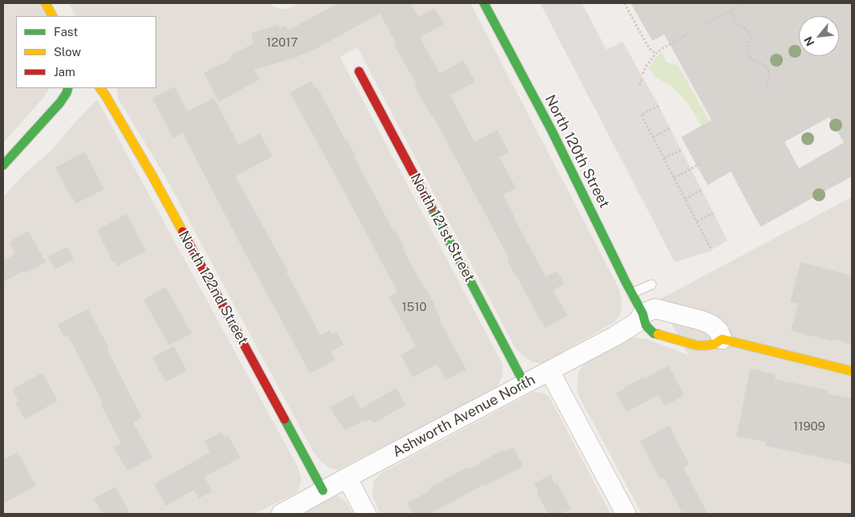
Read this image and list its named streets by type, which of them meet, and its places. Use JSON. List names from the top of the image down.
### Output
{
  "streets": {
    "street": [
      "North 120th Street",
      "North 121st Street",
      "North 122nd Street",
      "Ashworth Avenue North"
    ]
  },
  "crossings": [
    ["North 120th Street", "Ashworth Avenue North"],
    ["North 121st Street", "Ashworth Avenue North"],
    ["North 122nd Street", "Ashworth Avenue North"]
  ],
  "house_numbers": ["12017", "1510", "11909"],
  "legend": ["Fast", "Slow", "Jam"],
  "north": "bottom left"
}
